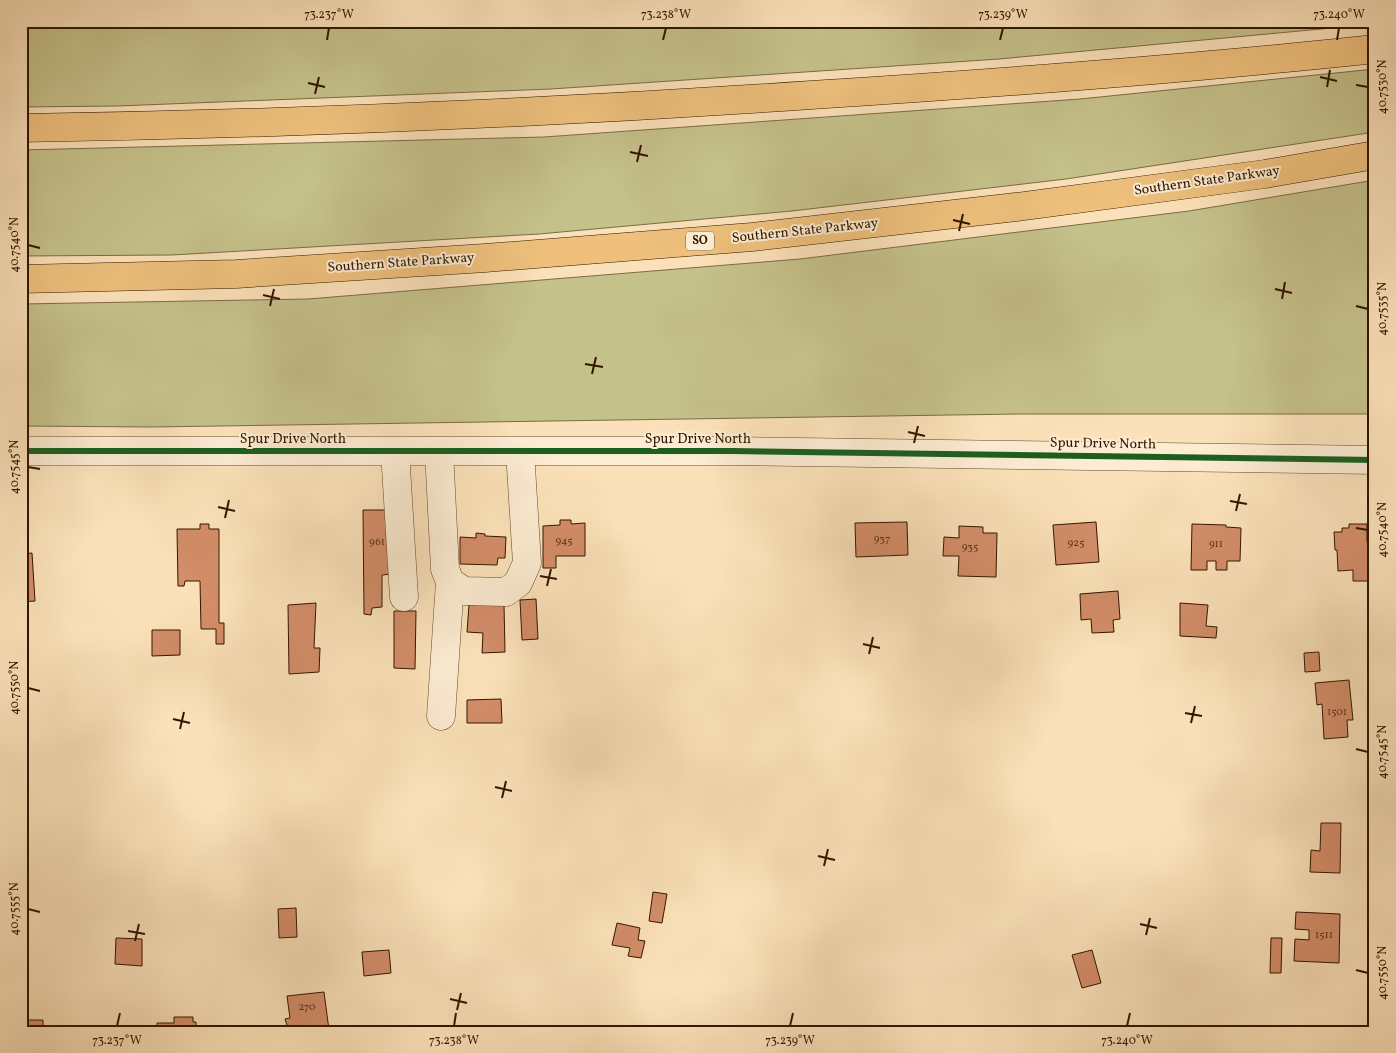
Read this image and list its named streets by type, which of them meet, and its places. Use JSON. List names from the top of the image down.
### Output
{
  "streets": {
    "highway": ["Southern State Parkway", "SO"],
    "street": ["Spur Drive North"]
  },
  "house_numbers": [
    "937",
    "945",
    "961",
    "925",
    "911",
    "935",
    "1501",
    "1511",
    "270"
  ],
  "coordinates": [
    "73.237°W",
    "73.238°W",
    "73.239°W",
    "73.240°W",
    "40.7530°N",
    "40.7540°N",
    "40.7535°N",
    "40.7545°N",
    "40.7550°N",
    "40.7555°N"
  ]
}
